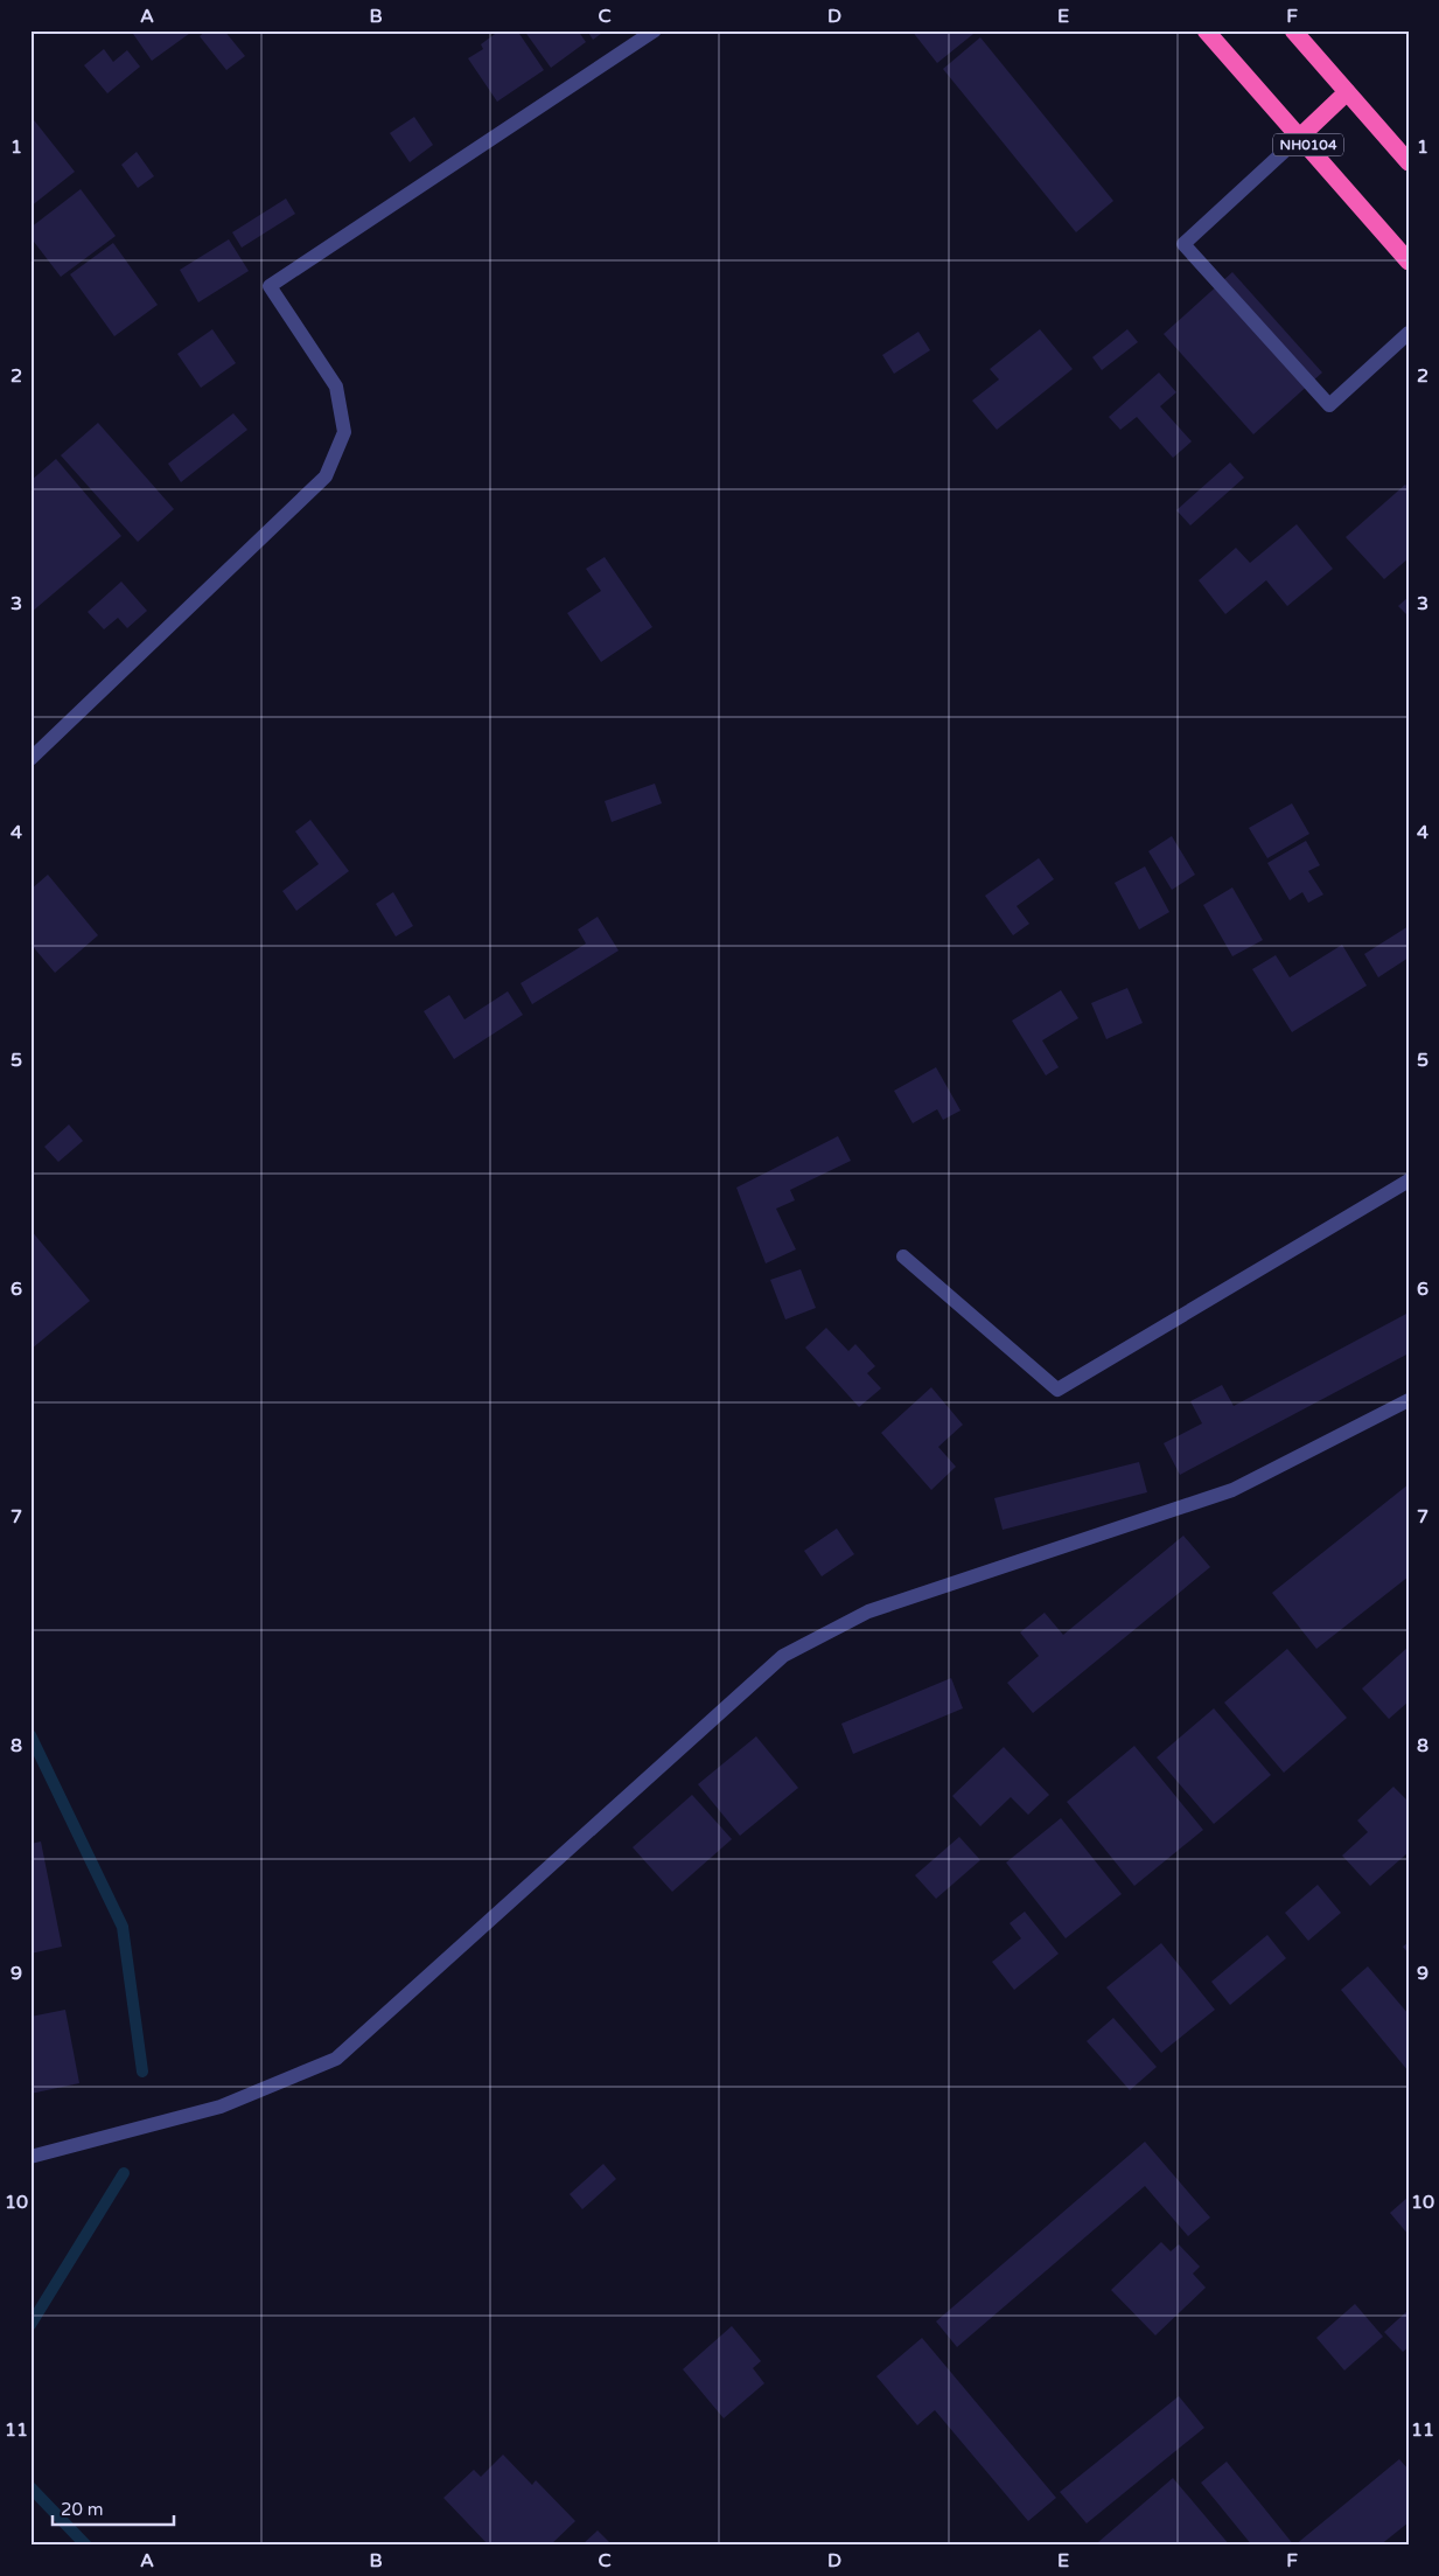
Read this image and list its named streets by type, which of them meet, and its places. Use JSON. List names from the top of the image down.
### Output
{
  "streets": {
    "highway": ["NH0104"]
  },
  "scale_bar": "20 m",
  "grid": {
    "columns": [
      "A",
      "B",
      "C",
      "D",
      "E",
      "F"
    ],
    "rows": [
      "1",
      "2",
      "3",
      "4",
      "5",
      "6",
      "7",
      "8",
      "9",
      "10",
      "11"
    ]
  }
}
